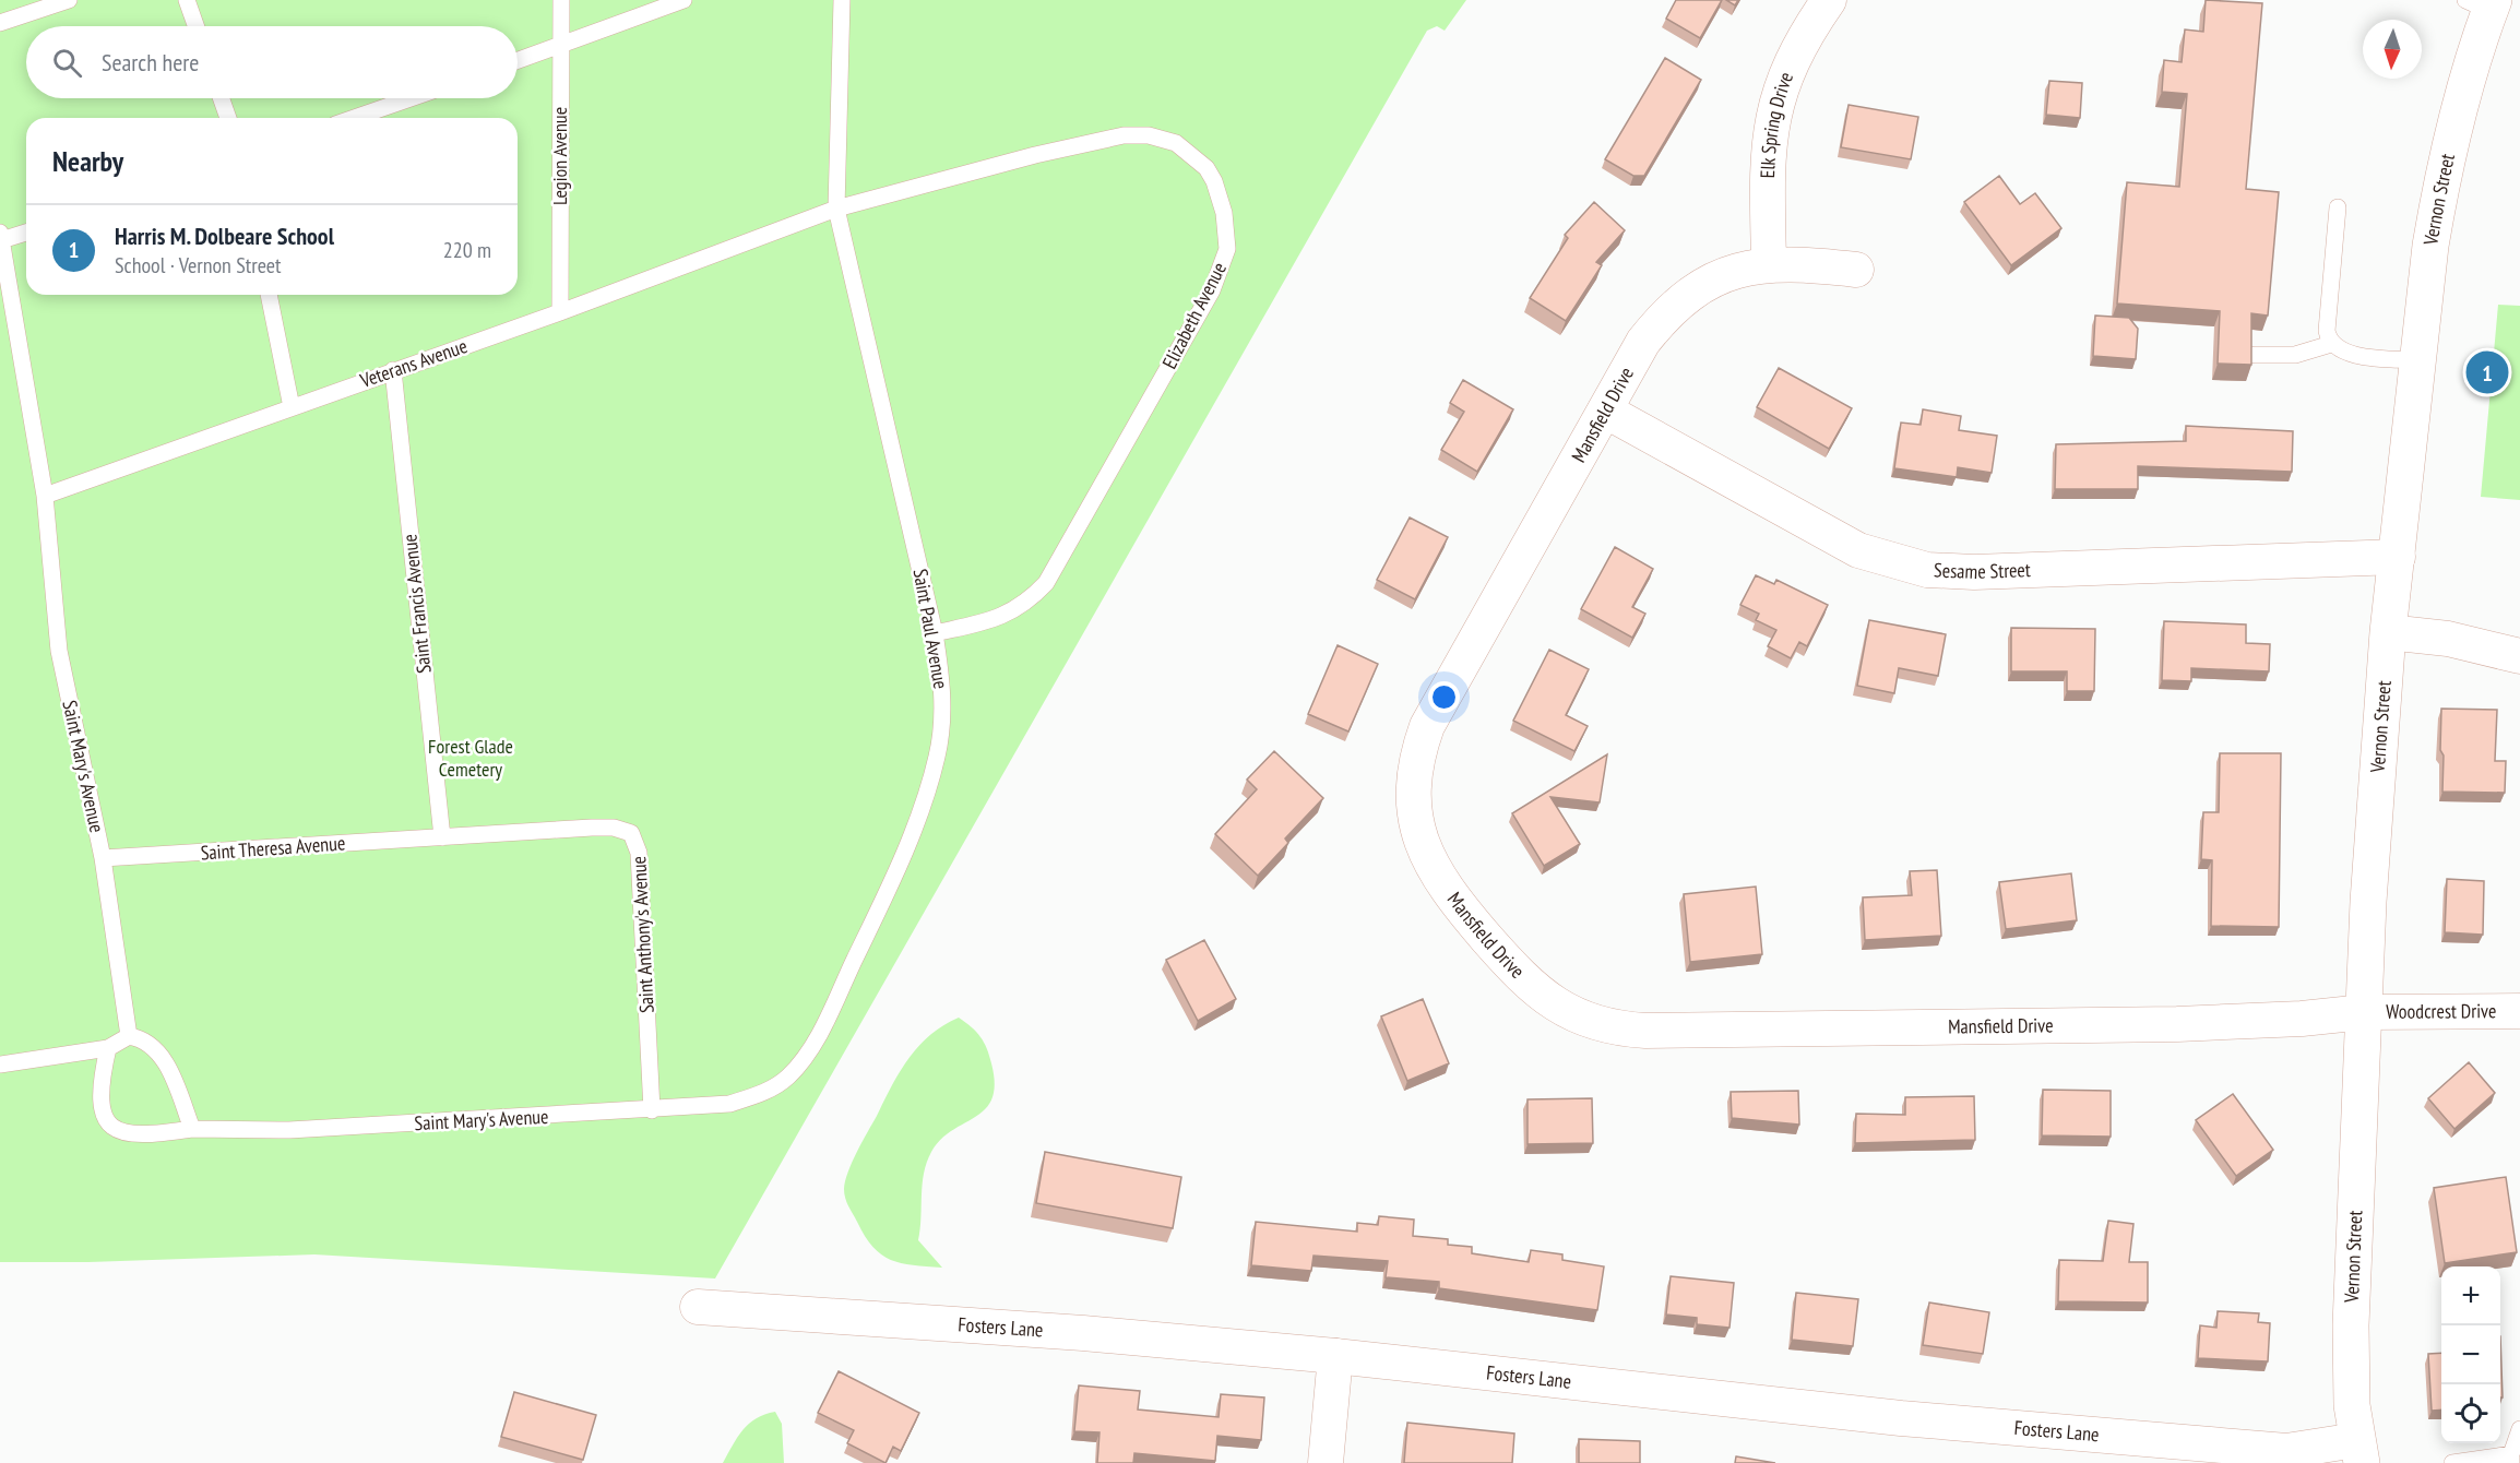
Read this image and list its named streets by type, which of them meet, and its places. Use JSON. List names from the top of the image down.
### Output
{
  "streets": {
    "main road": ["Vernon Street"],
    "street": [
      "Elk Spring Drive",
      "Mansfield Drive",
      "Sesame Street",
      "Woodcrest Drive",
      "Fosters Lane"
    ],
    "lane": [
      "Legion Avenue",
      "Elizabeth Avenue",
      "Veterans Avenue",
      "Saint Francis Avenue",
      "Saint Paul Avenue",
      "Saint Mary's Avenue",
      "Saint Theresa Avenue",
      "Saint Anthony's Avenue"
    ]
  },
  "crossings": [
    ["Elk Spring Drive", "Mansfield Drive"],
    ["Legion Avenue", "Veterans Avenue"],
    ["Vernon Street", "Mansfield Drive"],
    ["Vernon Street", "Sesame Street"],
    ["Vernon Street", "Woodcrest Drive"],
    ["Vernon Street", "Fosters Lane"],
    ["Elizabeth Avenue", "Veterans Avenue"],
    ["Elizabeth Avenue", "Saint Paul Avenue"],
    ["Veterans Avenue", "Saint Francis Avenue"],
    ["Veterans Avenue", "Saint Paul Avenue"],
    ["Veterans Avenue", "Saint Mary's Avenue"],
    ["Mansfield Drive", "Sesame Street"],
    ["Mansfield Drive", "Woodcrest Drive"],
    ["Saint Francis Avenue", "Saint Theresa Avenue"],
    ["Saint Francis Avenue", "Saint Anthony's Avenue"],
    ["Saint Paul Avenue", "Saint Mary's Avenue"],
    ["Saint Paul Avenue", "Saint Anthony's Avenue"],
    ["Saint Mary's Avenue", "Saint Theresa Avenue"],
    ["Saint Mary's Avenue", "Saint Anthony's Avenue"],
    ["Saint Theresa Avenue", "Saint Anthony's Avenue"]
  ],
  "parks": ["Forest Glade Cemetery"],
  "north": "bottom",
  "page": {
    "search": "Search here",
    "heading": "Nearby",
    "list": [
      {
        "mark": "1",
        "name": "Harris M. Dolbeare School",
        "note": "School · Vernon Street",
        "value": "220 m"
      }
    ],
    "pins": "1",
    "map_buttons": ["+", "−"]
  }
}
